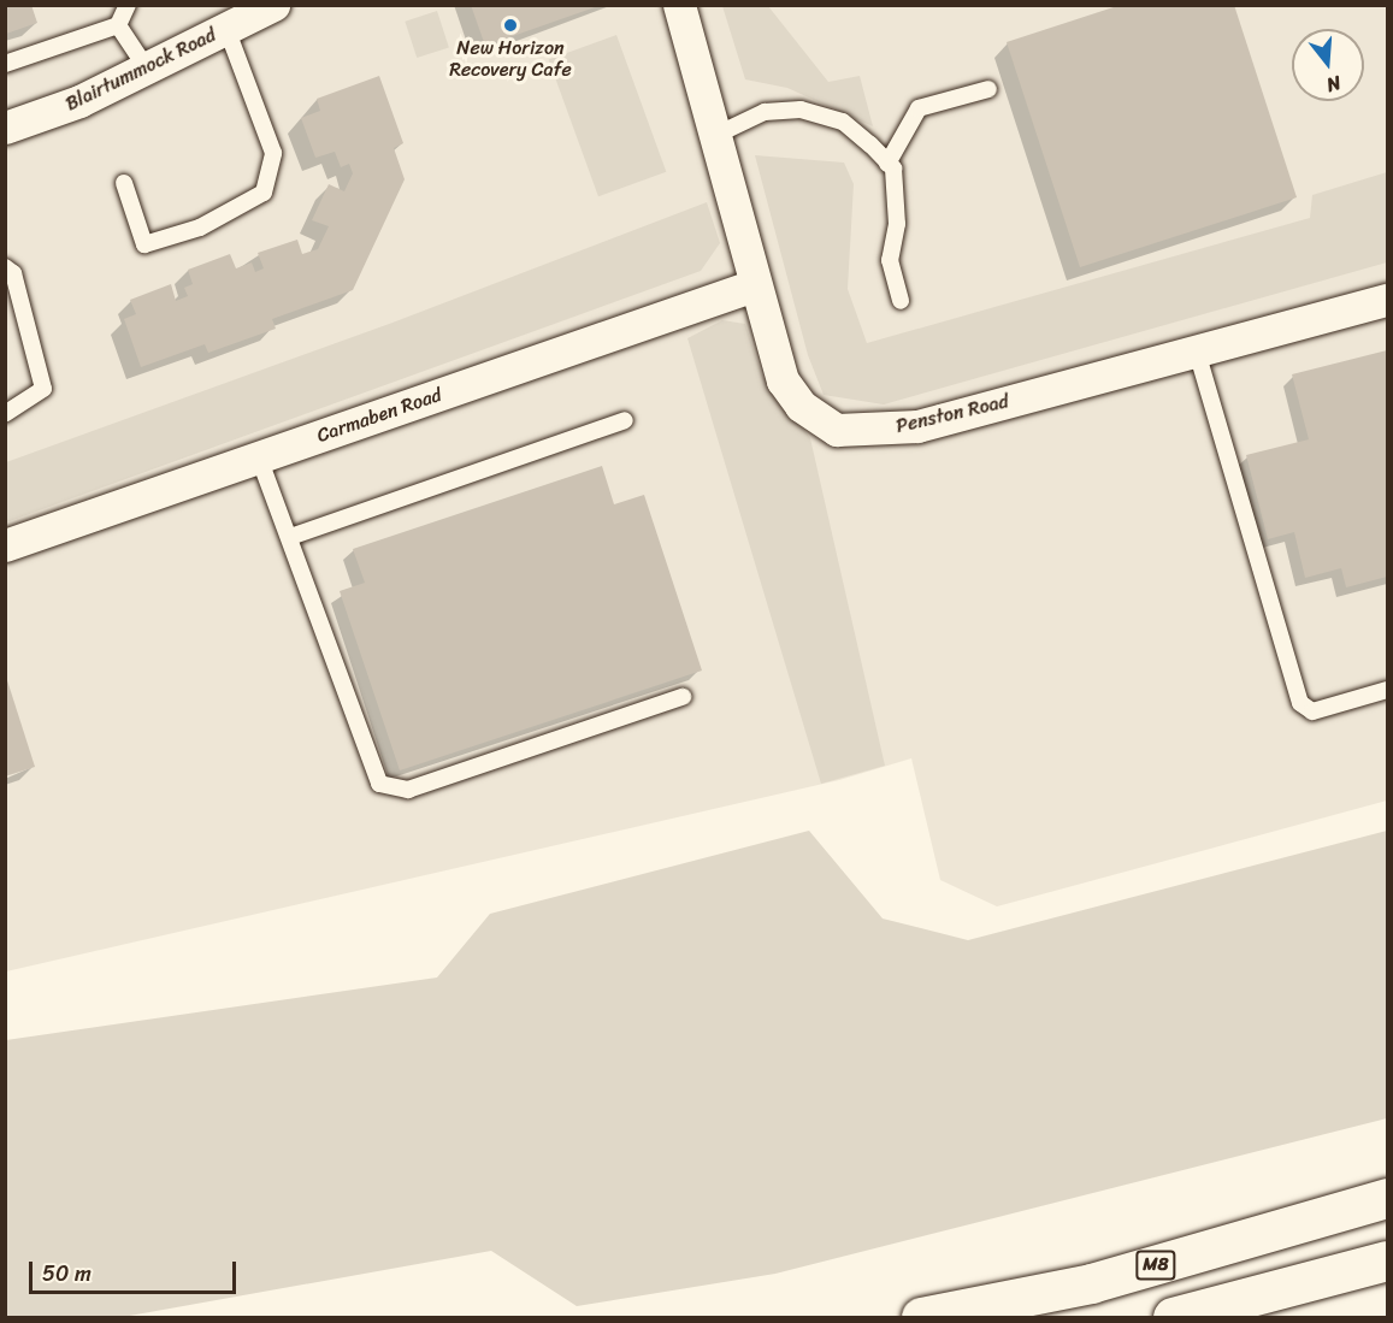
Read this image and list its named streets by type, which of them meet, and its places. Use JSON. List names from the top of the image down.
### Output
{
  "streets": {
    "highway": ["M8"],
    "street": ["Blairtummock Road", "Penston Road", "Carmaben Road"]
  },
  "crossings": [
    ["Penston Road", "Carmaben Road"]
  ],
  "places": ["New Horizon Recovery Cafe"],
  "scale_bar": "50 m",
  "north": "bottom"
}
